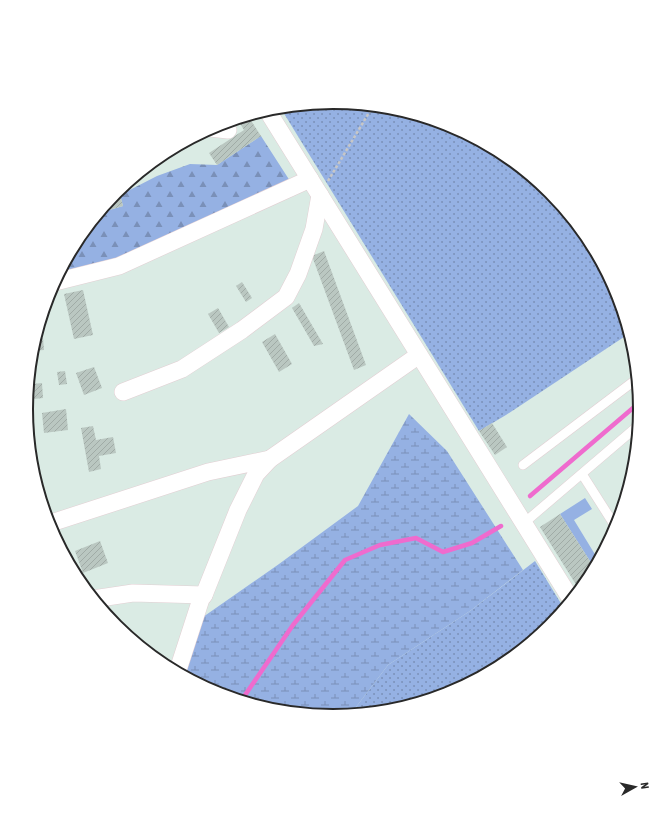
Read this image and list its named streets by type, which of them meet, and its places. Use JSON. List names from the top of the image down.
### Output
{
  "north": "right"
}
